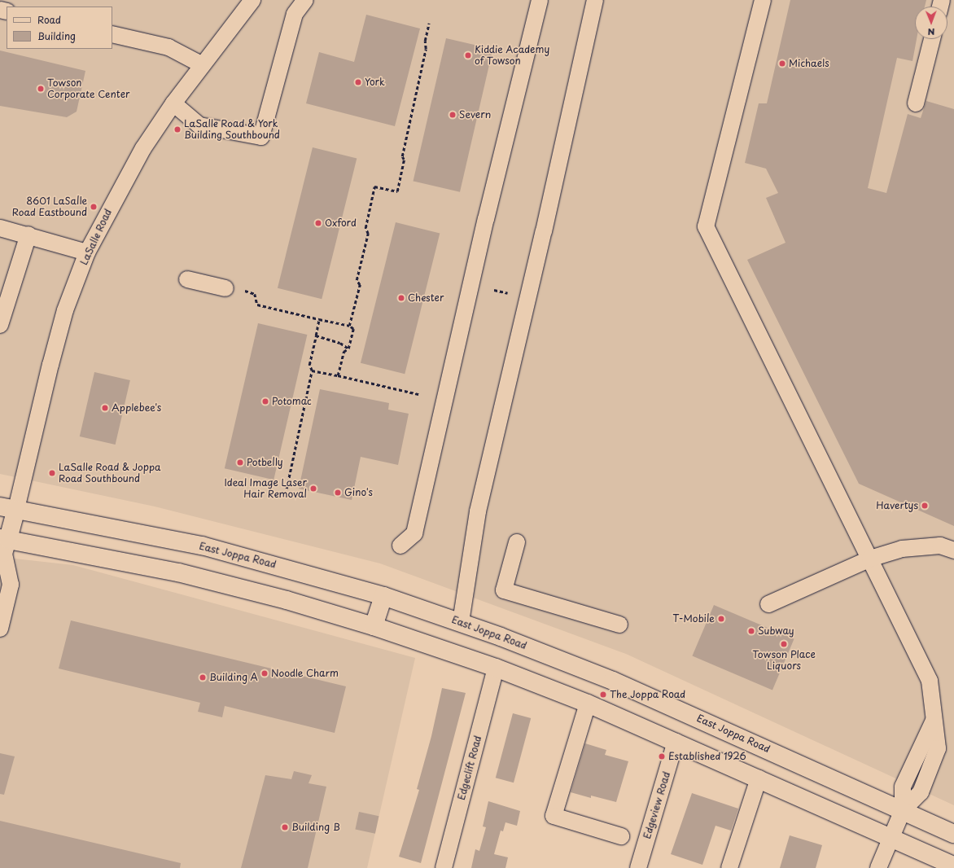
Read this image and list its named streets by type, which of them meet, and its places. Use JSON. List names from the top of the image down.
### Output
{
  "streets": {
    "main road": ["East Joppa Road"],
    "street": ["LaSalle Road", "Edgeclift Road", "Edgeview Road"]
  },
  "crossings": [
    ["LaSalle Road", "East Joppa Road"]
  ],
  "places": [
    "Kiddie Academy of Towson",
    "Michaels",
    "York",
    "Towson Corporate Center",
    "Severn",
    "LaSalle Road & York Building Southbound",
    "8601 LaSalle Road Eastbound",
    "Oxford",
    "Chester",
    "Potomac",
    "Applebee's",
    "Potbelly",
    "LaSalle Road & Joppa Road Southbound",
    "Ideal Image Laser Hair Removal",
    "Gino's",
    "Havertys",
    "T-Mobile",
    "Subway",
    "Towson Place Liquors",
    "Noodle Charm",
    "Building A",
    "The Joppa Road",
    "Established 1926",
    "Building B"
  ],
  "legend": ["Road", "Building"],
  "north": "bottom"
}
